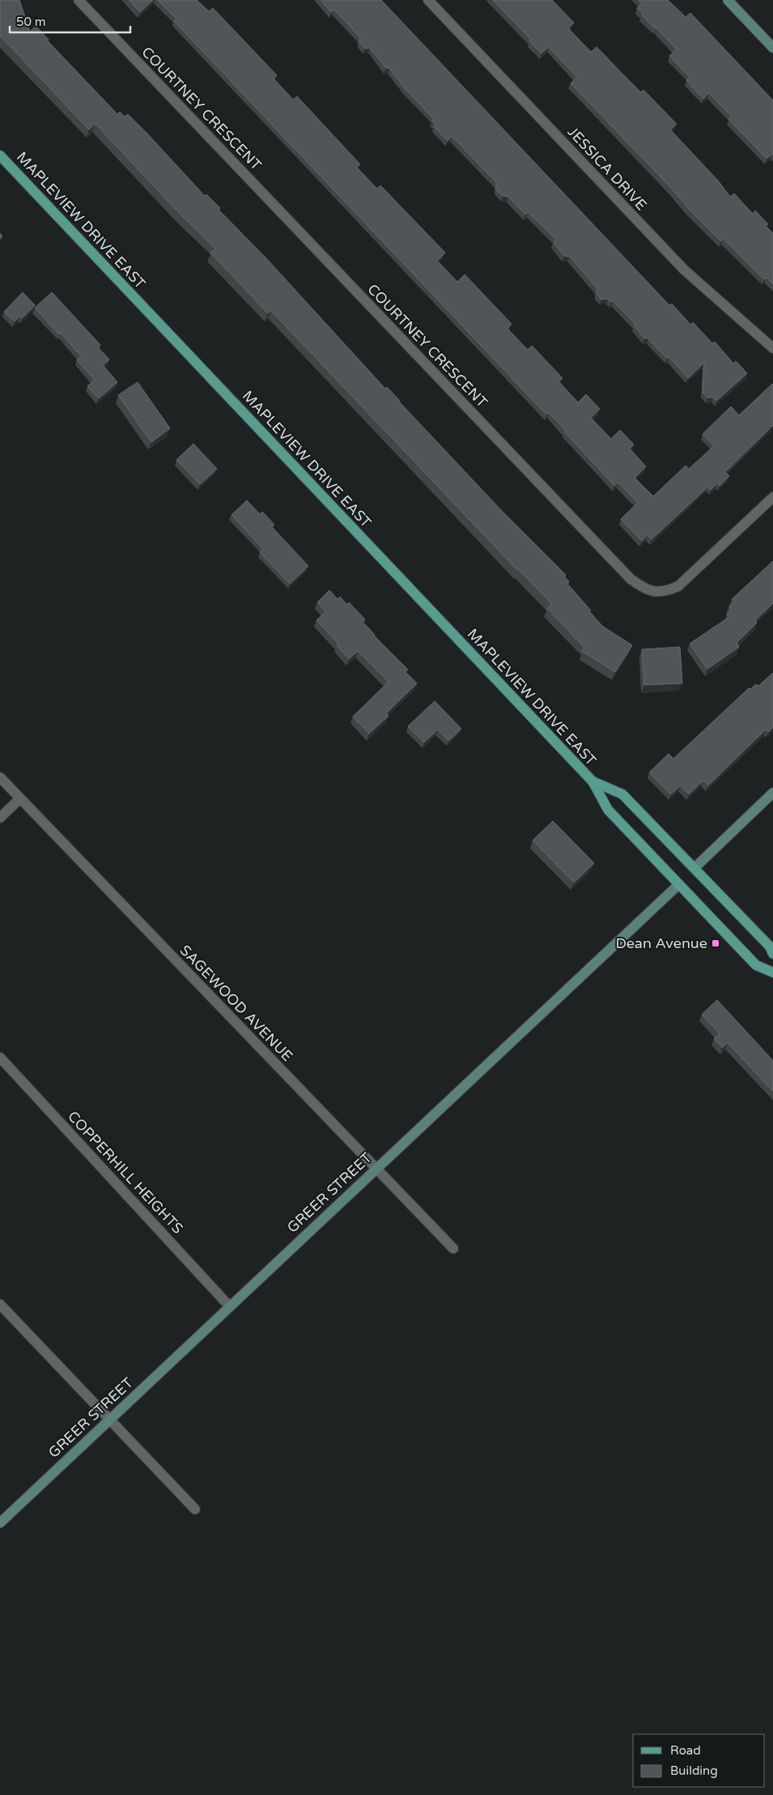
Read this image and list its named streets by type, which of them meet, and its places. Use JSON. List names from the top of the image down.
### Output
{
  "streets": {
    "main road": ["MAPLEVIEW DRIVE EAST"],
    "street": [
      "COURTNEY CRESCENT",
      "JESSICA DRIVE",
      "SAGEWOOD AVENUE",
      "COPPERHILL HEIGHTS",
      "GREER STREET"
    ]
  },
  "crossings": [
    ["MAPLEVIEW DRIVE EAST", "GREER STREET"],
    ["SAGEWOOD AVENUE", "GREER STREET"],
    ["COPPERHILL HEIGHTS", "GREER STREET"]
  ],
  "places": {
    "transit": ["Dean Avenue"]
  },
  "legend": ["Road", "Building"],
  "scale_bar": "50 m"
}
